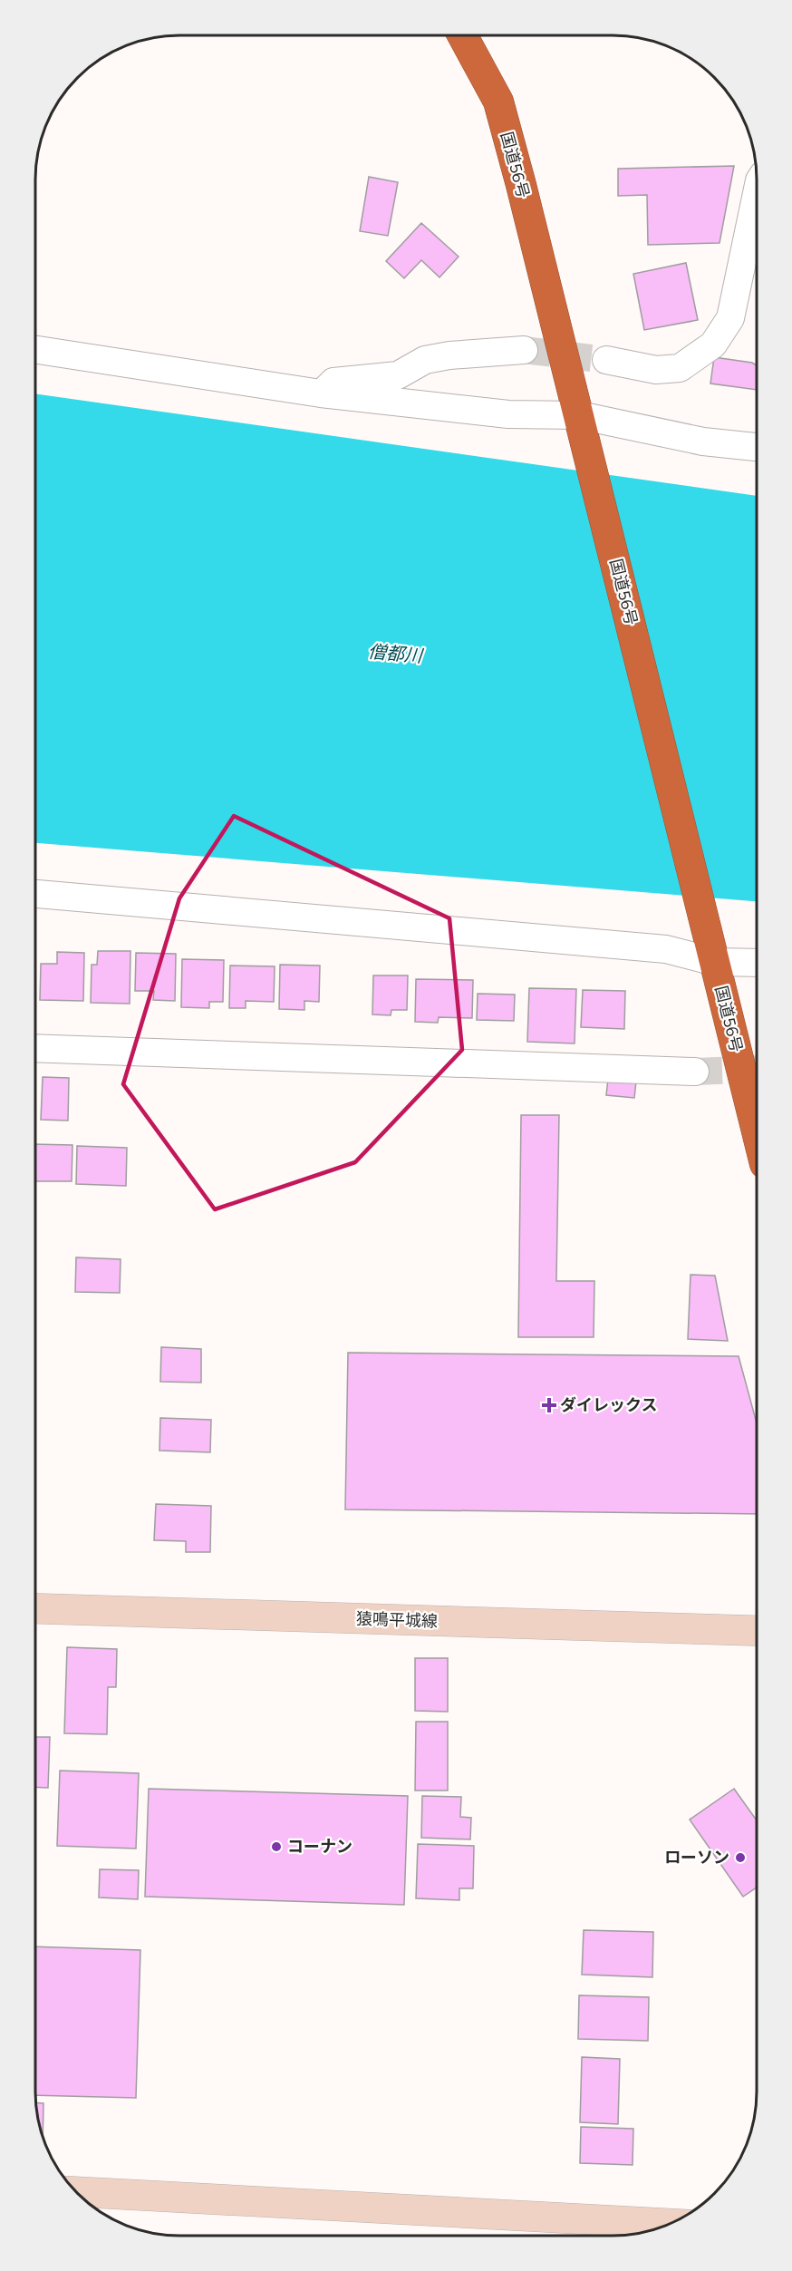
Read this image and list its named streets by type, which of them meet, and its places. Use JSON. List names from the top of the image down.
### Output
{
  "streets": {
    "highway": ["国道56号"],
    "main road": ["猿鳴平城線"]
  },
  "water": ["僧都川"],
  "places": {
    "health": ["ダイレックス"],
    "other": ["コーナン", "ローソン"]
  }
}
